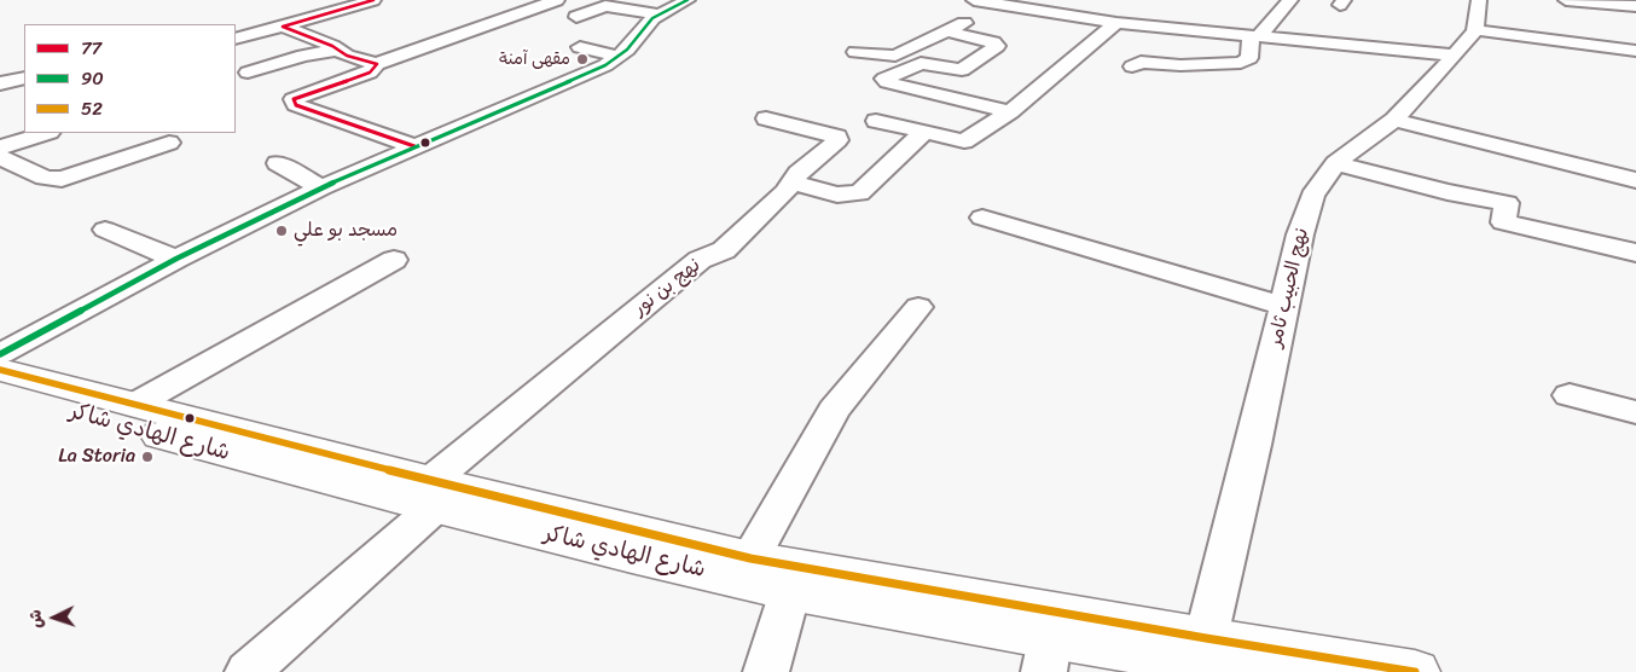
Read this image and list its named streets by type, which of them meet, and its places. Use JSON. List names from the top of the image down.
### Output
{
  "streets": {
    "main road": ["شارع الهادي شاكر"],
    "street": ["نهج بن نور", "نهج الحبيب ثامر"]
  },
  "crossings": [
    ["نهج بن نور", "شارع الهادي شاكر"],
    ["نهج الحبيب ثامر", "شارع الهادي شاكر"]
  ],
  "places": ["مقهى آمنة", "مسجد بو علي", "La Storia"],
  "lines": ["transit line 77", "transit line 90", "transit line 52"],
  "legend": ["77", "90", "52"],
  "north": "left"
}
